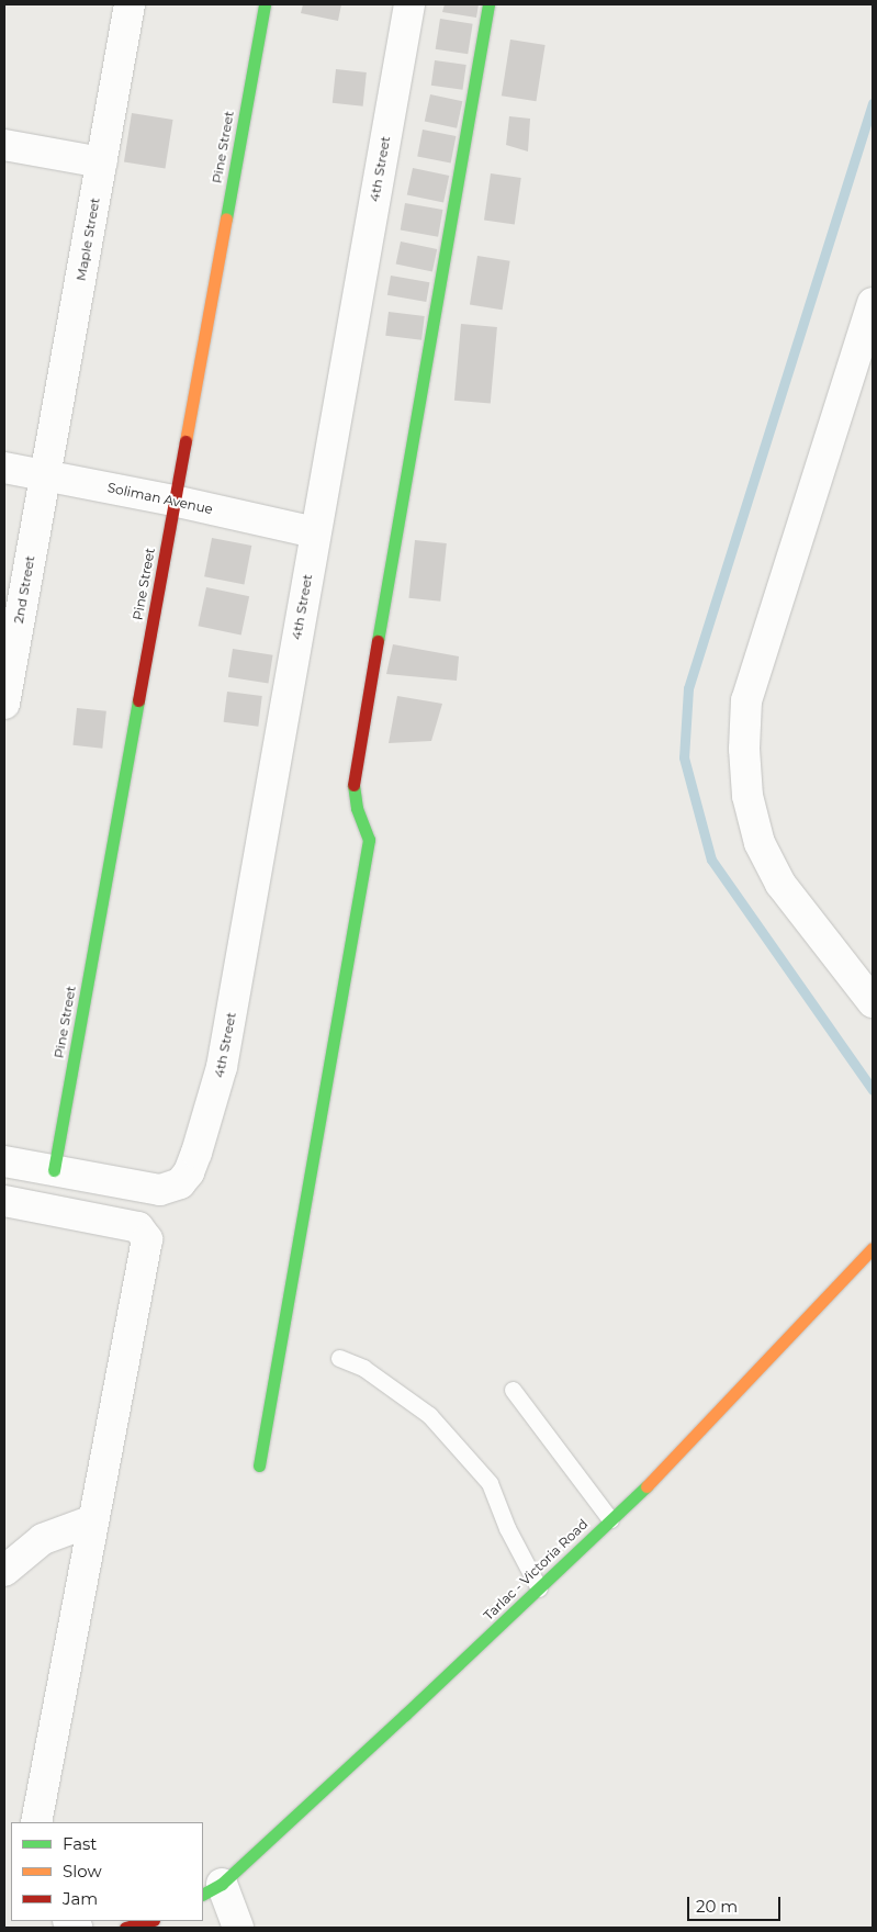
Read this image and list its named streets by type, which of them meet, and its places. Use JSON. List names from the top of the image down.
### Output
{
  "streets": {
    "street": [
      "Pine Street",
      "4th Street",
      "Maple Street",
      "Soliman Avenue",
      "2nd Street",
      "Tarlac - Victoria Road"
    ]
  },
  "crossings": [
    ["Pine Street", "4th Street"],
    ["Pine Street", "Soliman Avenue"],
    ["4th Street", "Soliman Avenue"],
    ["Maple Street", "Soliman Avenue"],
    ["Maple Street", "2nd Street"],
    ["Soliman Avenue", "2nd Street"]
  ],
  "legend": ["Fast", "Slow", "Jam"],
  "scale_bar": "20 m"
}
